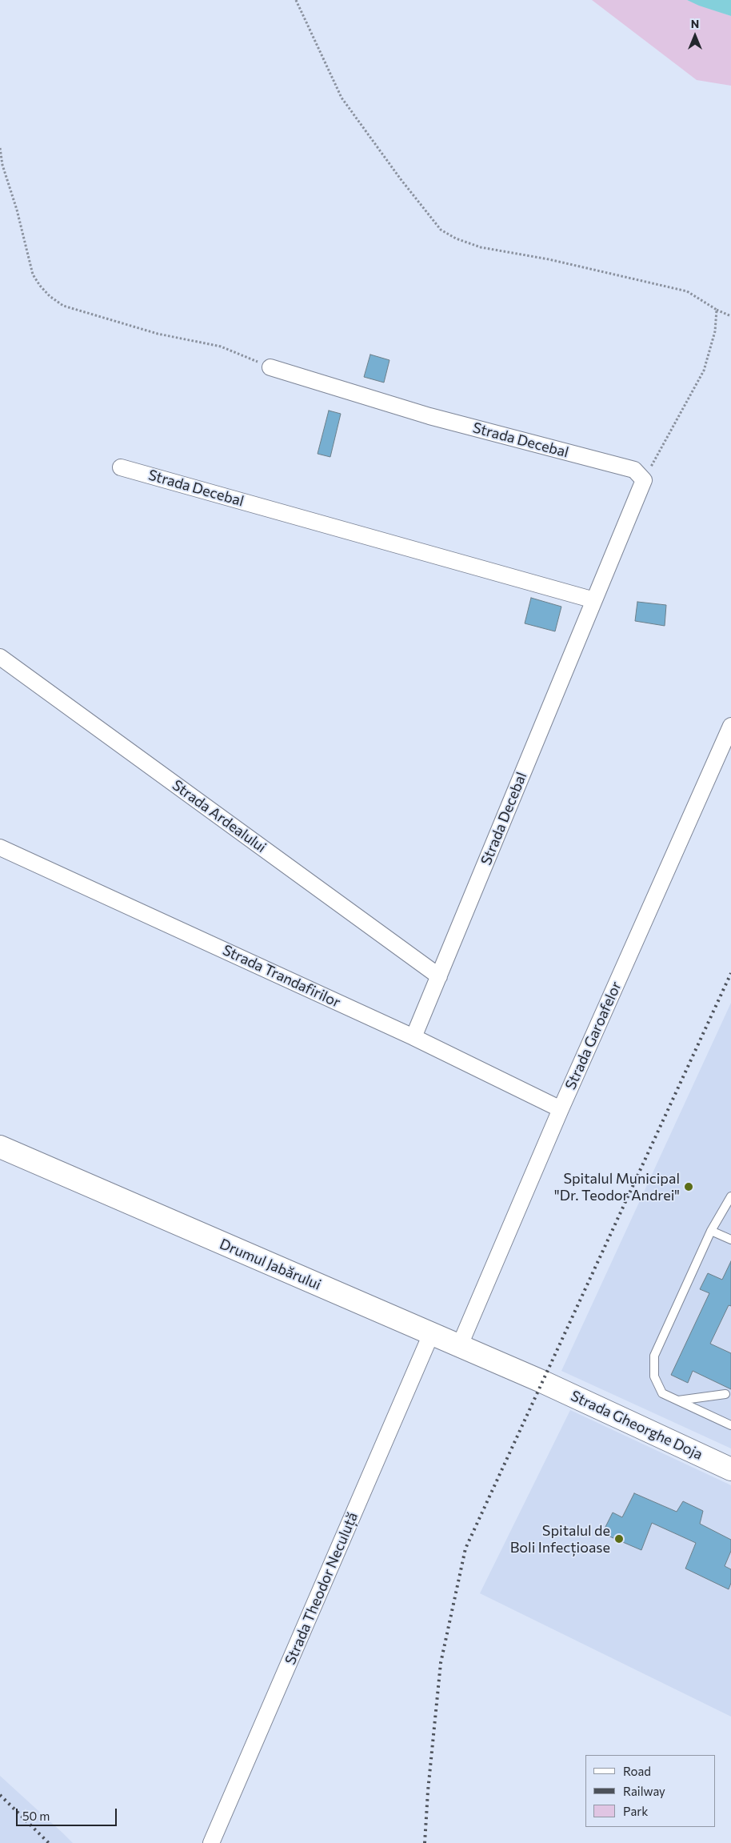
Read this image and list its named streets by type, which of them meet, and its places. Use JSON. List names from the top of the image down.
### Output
{
  "streets": {
    "main road": ["Drumul Jabărului", "Strada Gheorghe Doja"],
    "street": [
      "Strada Decebal",
      "Strada Ardealului",
      "Strada Trandafirilor",
      "Strada Garoafelor",
      "Strada Theodor Neculuță"
    ]
  },
  "crossings": [
    ["Strada Decebal", "Strada Ardealului"],
    ["Strada Decebal", "Strada Trandafirilor"],
    ["Strada Trandafirilor", "Strada Garoafelor"],
    ["Strada Garoafelor", "Drumul Jabărului"],
    ["Drumul Jabărului", "Strada Gheorghe Doja"],
    ["Drumul Jabărului", "Strada Theodor Neculuță"]
  ],
  "places": ["Spitalul Municipal \"Dr. Teodor Andrei\"", "Spitalul de Boli Infecțioase"],
  "legend": ["Road", "Railway", "Park"],
  "scale_bar": "50 m",
  "north": "top"
}
